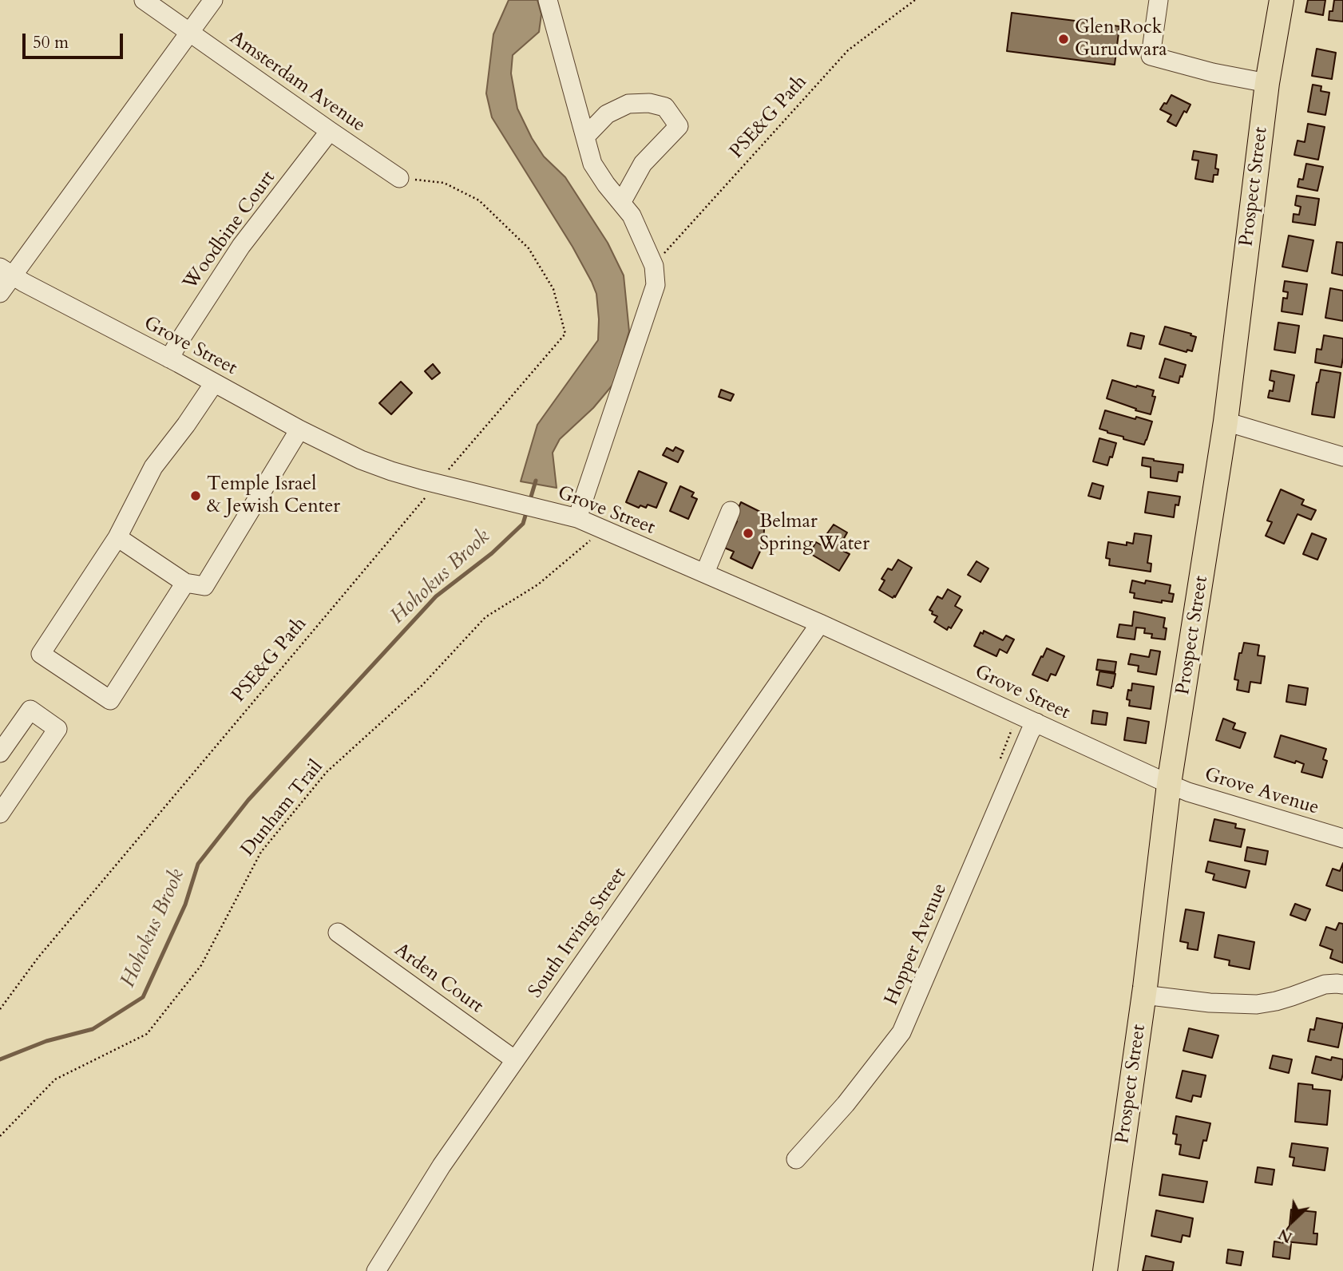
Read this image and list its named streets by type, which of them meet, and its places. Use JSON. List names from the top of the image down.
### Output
{
  "streets": {
    "main road": ["Prospect Street"],
    "street": [
      "Amsterdam Avenue",
      "Woodbine Court",
      "Grove Street",
      "Grove Avenue",
      "South Irving Street",
      "Hopper Avenue",
      "Arden Court"
    ],
    "path": ["PSE&G Path", "Dunham Trail"]
  },
  "crossings": [
    ["Amsterdam Avenue", "PSE&G Path"],
    ["Amsterdam Avenue", "Woodbine Court"],
    ["PSE&G Path", "Grove Street"],
    ["Prospect Street", "Grove Street"],
    ["Prospect Street", "Grove Avenue"],
    ["Woodbine Court", "Grove Street"],
    ["Grove Street", "Grove Avenue"],
    ["Grove Street", "South Irving Street"],
    ["Grove Street", "Hopper Avenue"],
    ["South Irving Street", "Arden Court"]
  ],
  "water": ["Hohokus Brook"],
  "places": ["Glen Rock Gurudwara", "Temple Israel & Jewish Center", "Belmar Spring Water"],
  "scale_bar": "50 m",
  "north": "bottom left"
}
